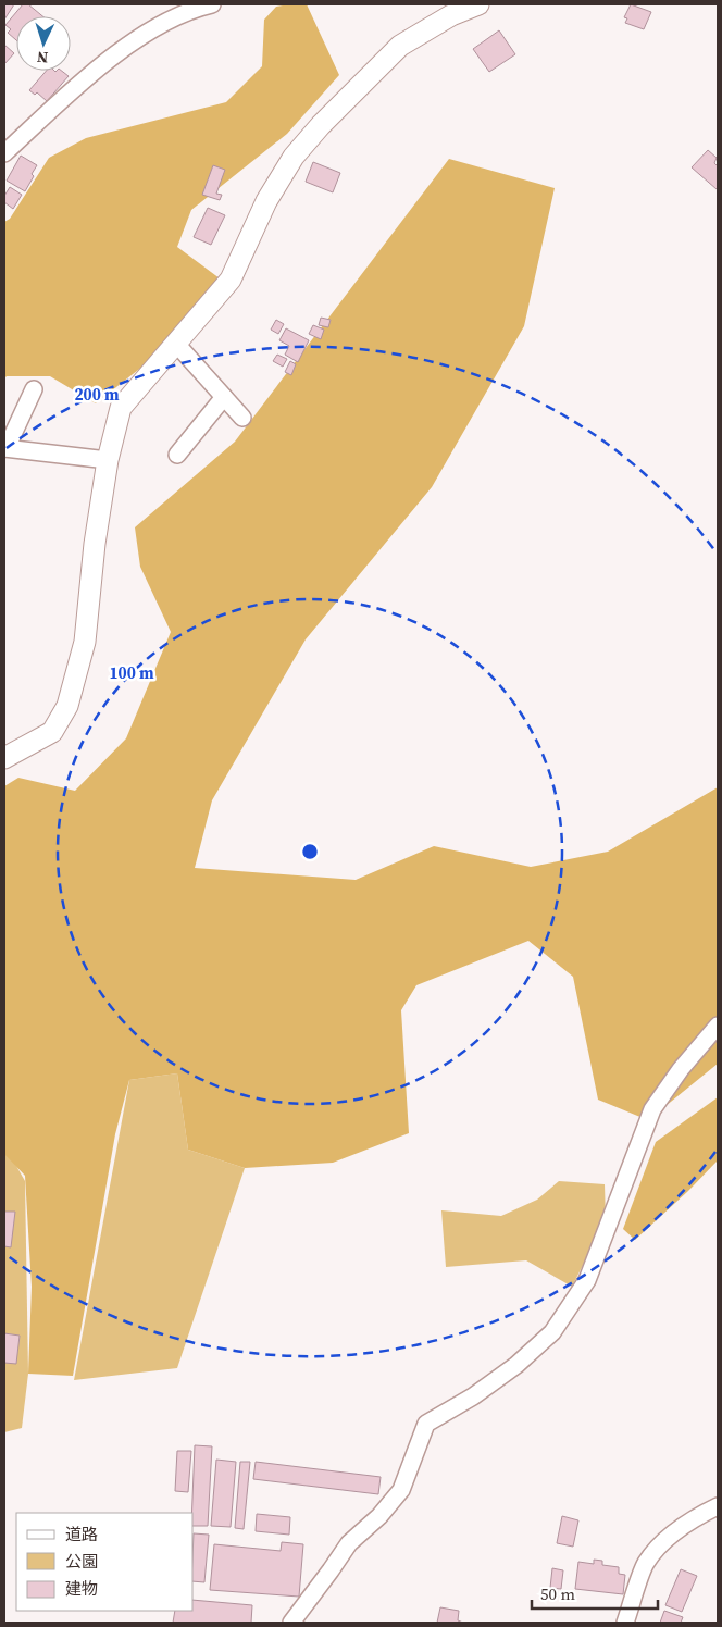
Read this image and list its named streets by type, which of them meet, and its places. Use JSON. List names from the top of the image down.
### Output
{
  "legend": ["道路", "公園", "建物"],
  "scale_bar": "50 m",
  "north": "bottom",
  "rings": ["200 m", "100 m"]
}
